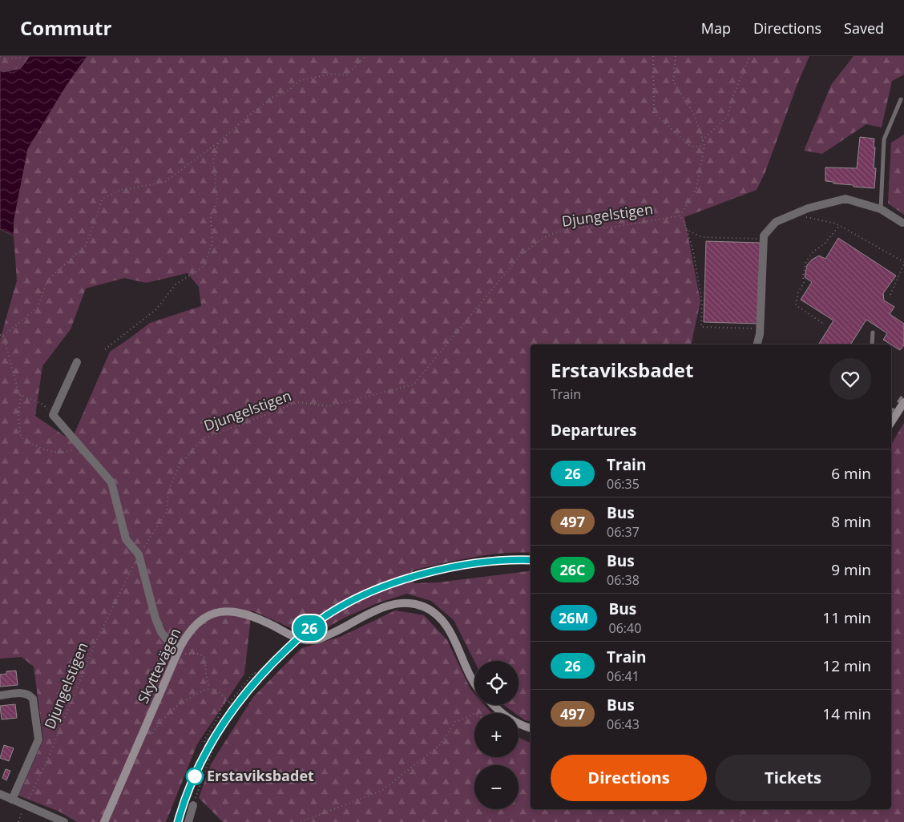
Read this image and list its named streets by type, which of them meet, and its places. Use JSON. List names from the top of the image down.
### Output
{
  "streets": {
    "street": ["Skyttevägen"],
    "path": ["Djungelstigen"]
  },
  "places": ["Erstaviksbadet"],
  "page": {
    "header": "Commutr",
    "nav": ["Map", "Directions", "Saved"],
    "on_map": "26",
    "heading": [
      ["Erstaviksbadet", "Train"],
      "Departures"
    ],
    "list": [
      {
        "mark": "26",
        "name": "Train",
        "note": "06:35",
        "value": "6 min"
      },
      {
        "mark": "497",
        "name": "Bus",
        "note": "06:37",
        "value": "8 min"
      },
      {
        "mark": "26C",
        "name": "Bus",
        "note": "06:38",
        "value": "9 min"
      },
      {
        "mark": "26M",
        "name": "Bus",
        "note": "06:40",
        "value": "11 min"
      },
      {
        "mark": "26",
        "name": "Train",
        "note": "06:41",
        "value": "12 min"
      },
      {
        "mark": "497",
        "name": "Bus",
        "note": "06:43",
        "value": "14 min"
      }
    ],
    "map_buttons": ["+", "−"],
    "buttons": ["Directions", "Tickets"]
  }
}
